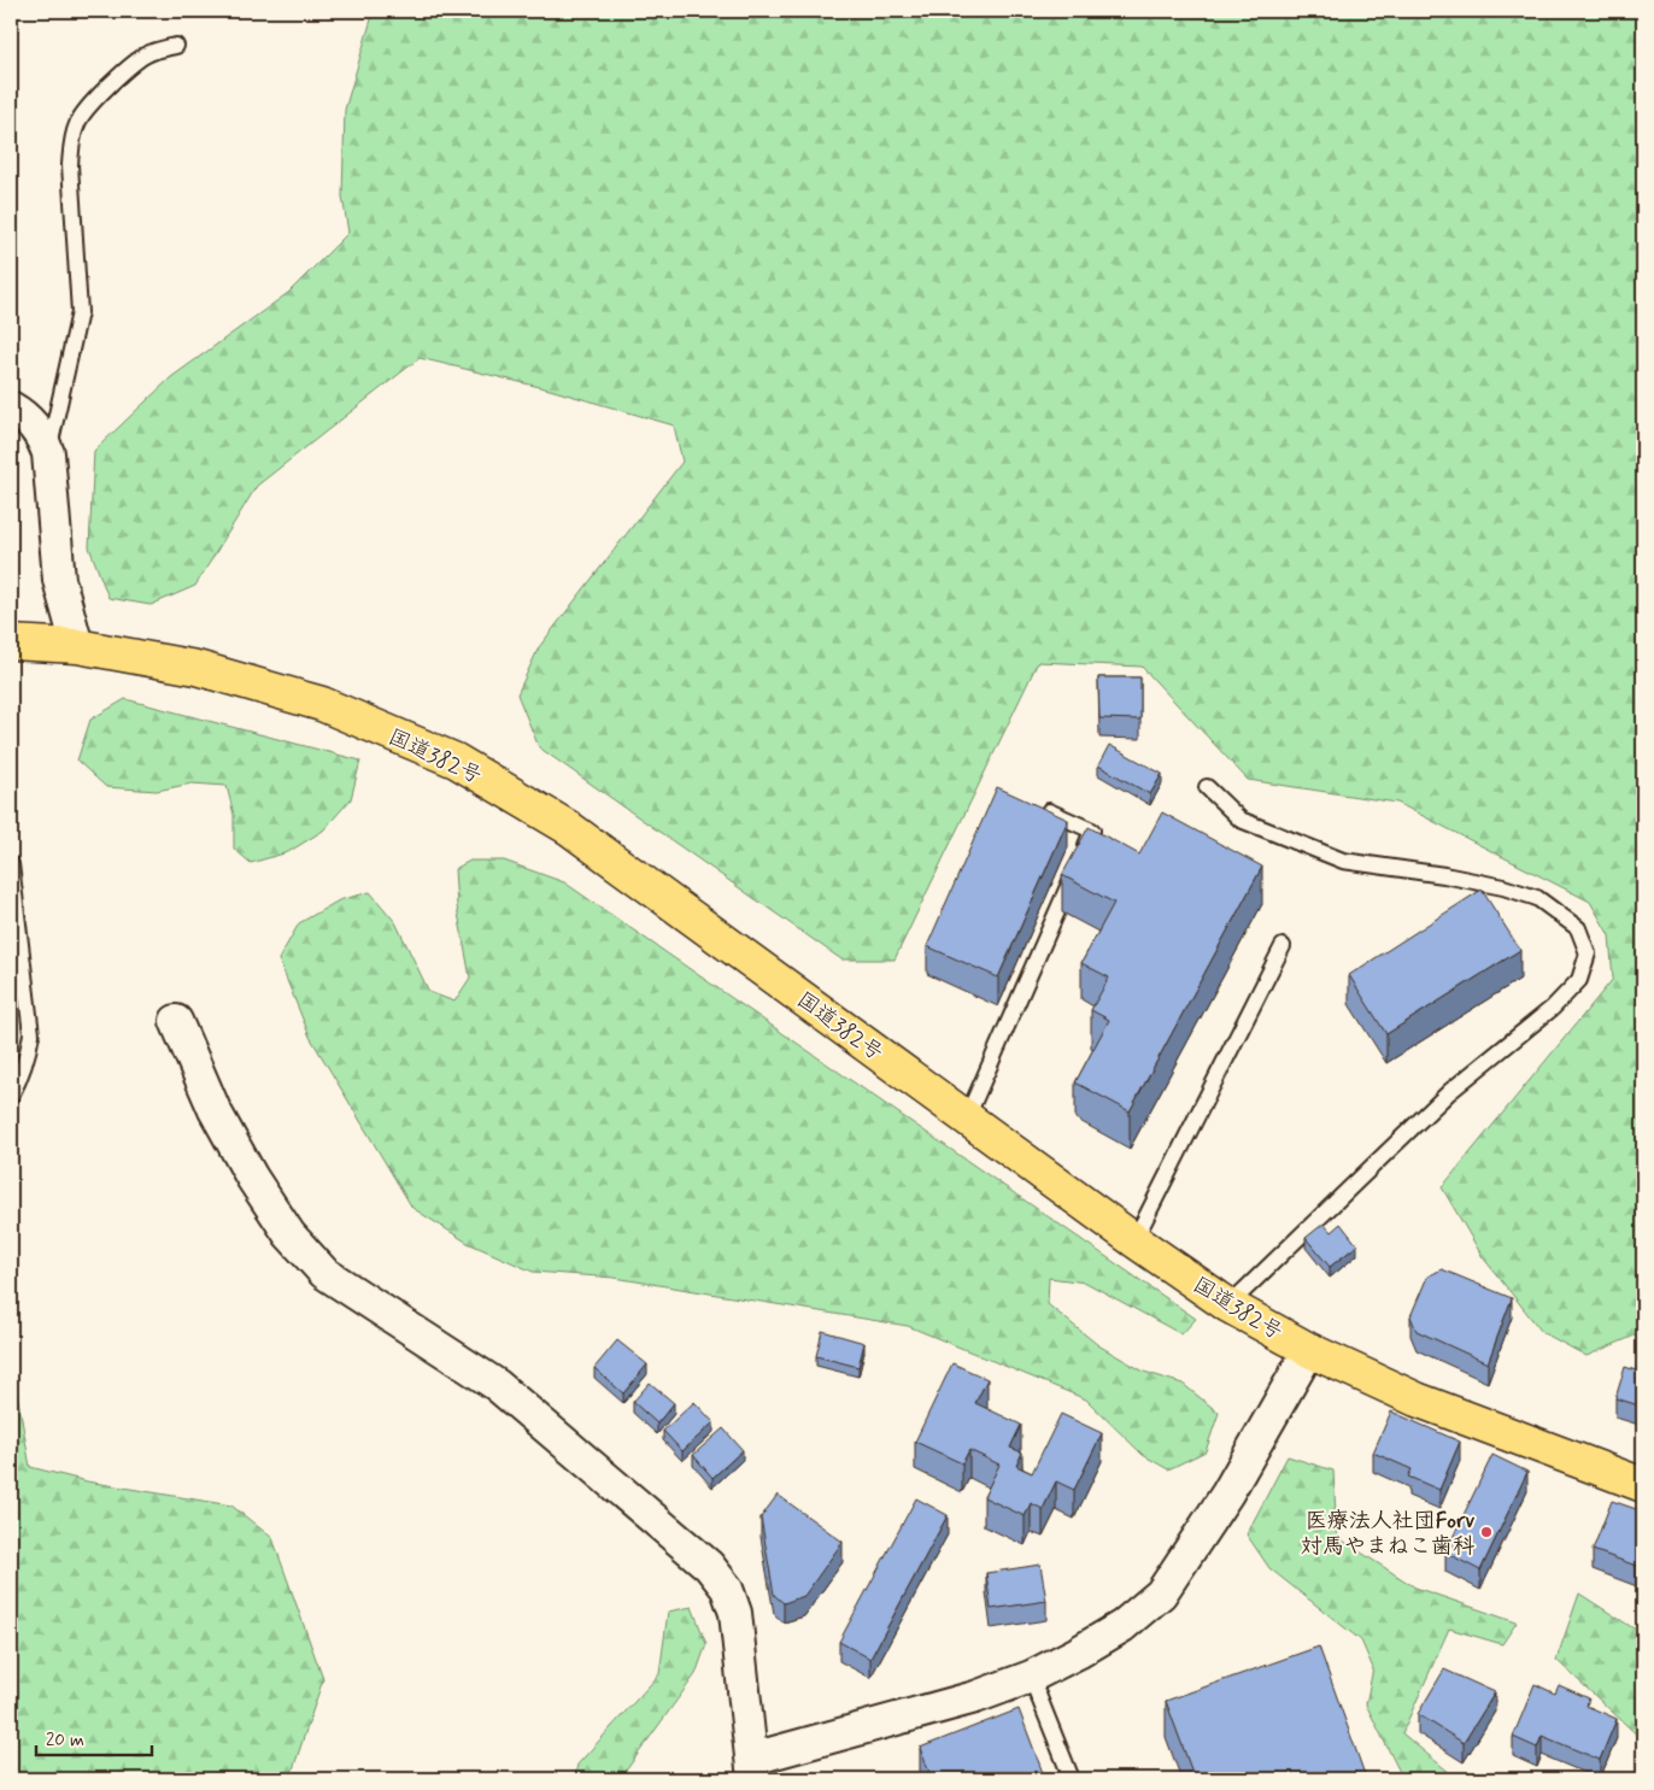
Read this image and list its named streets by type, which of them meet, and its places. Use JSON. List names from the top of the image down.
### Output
{
  "streets": {
    "highway": ["国道382号"]
  },
  "places": ["医療法人社団Forv 対馬やまねこ歯科"],
  "scale_bar": "20 m"
}
